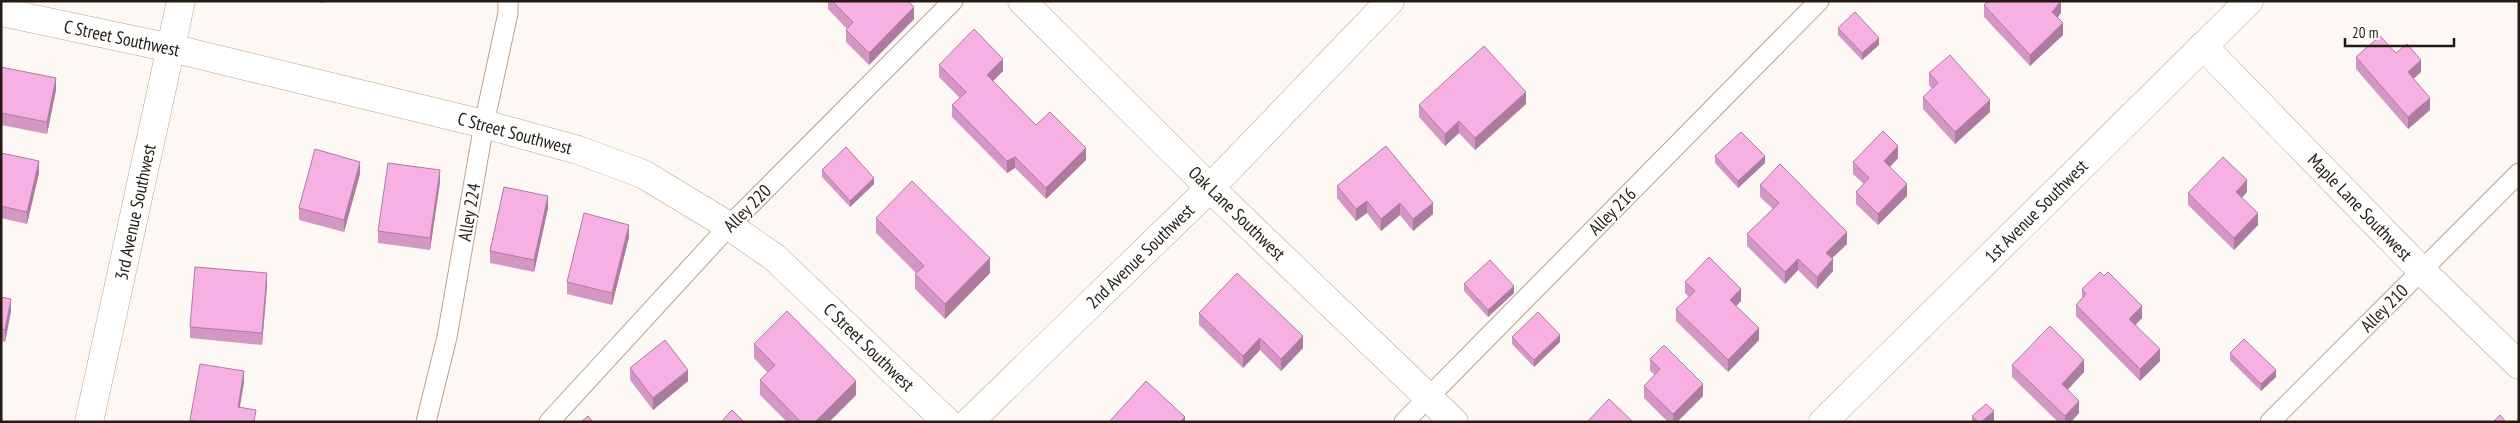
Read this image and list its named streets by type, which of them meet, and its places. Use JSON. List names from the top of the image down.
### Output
{
  "streets": {
    "street": [
      "C Street Southwest",
      "Maple Lane Southwest",
      "1st Avenue Southwest",
      "3rd Avenue Southwest",
      "Oak Lane Southwest",
      "2nd Avenue Southwest"
    ],
    "lane": [
      "Alley 220",
      "Alley 216",
      "Alley 224",
      "Alley 210"
    ]
  },
  "crossings": [
    ["C Street Southwest", "Alley 220"],
    ["C Street Southwest", "3rd Avenue Southwest"],
    ["C Street Southwest", "Alley 224"],
    ["Maple Lane Southwest", "1st Avenue Southwest"],
    ["Maple Lane Southwest", "Alley 210"],
    ["Alley 216", "Oak Lane Southwest"],
    ["Oak Lane Southwest", "2nd Avenue Southwest"]
  ],
  "scale_bar": "20 m"
}
